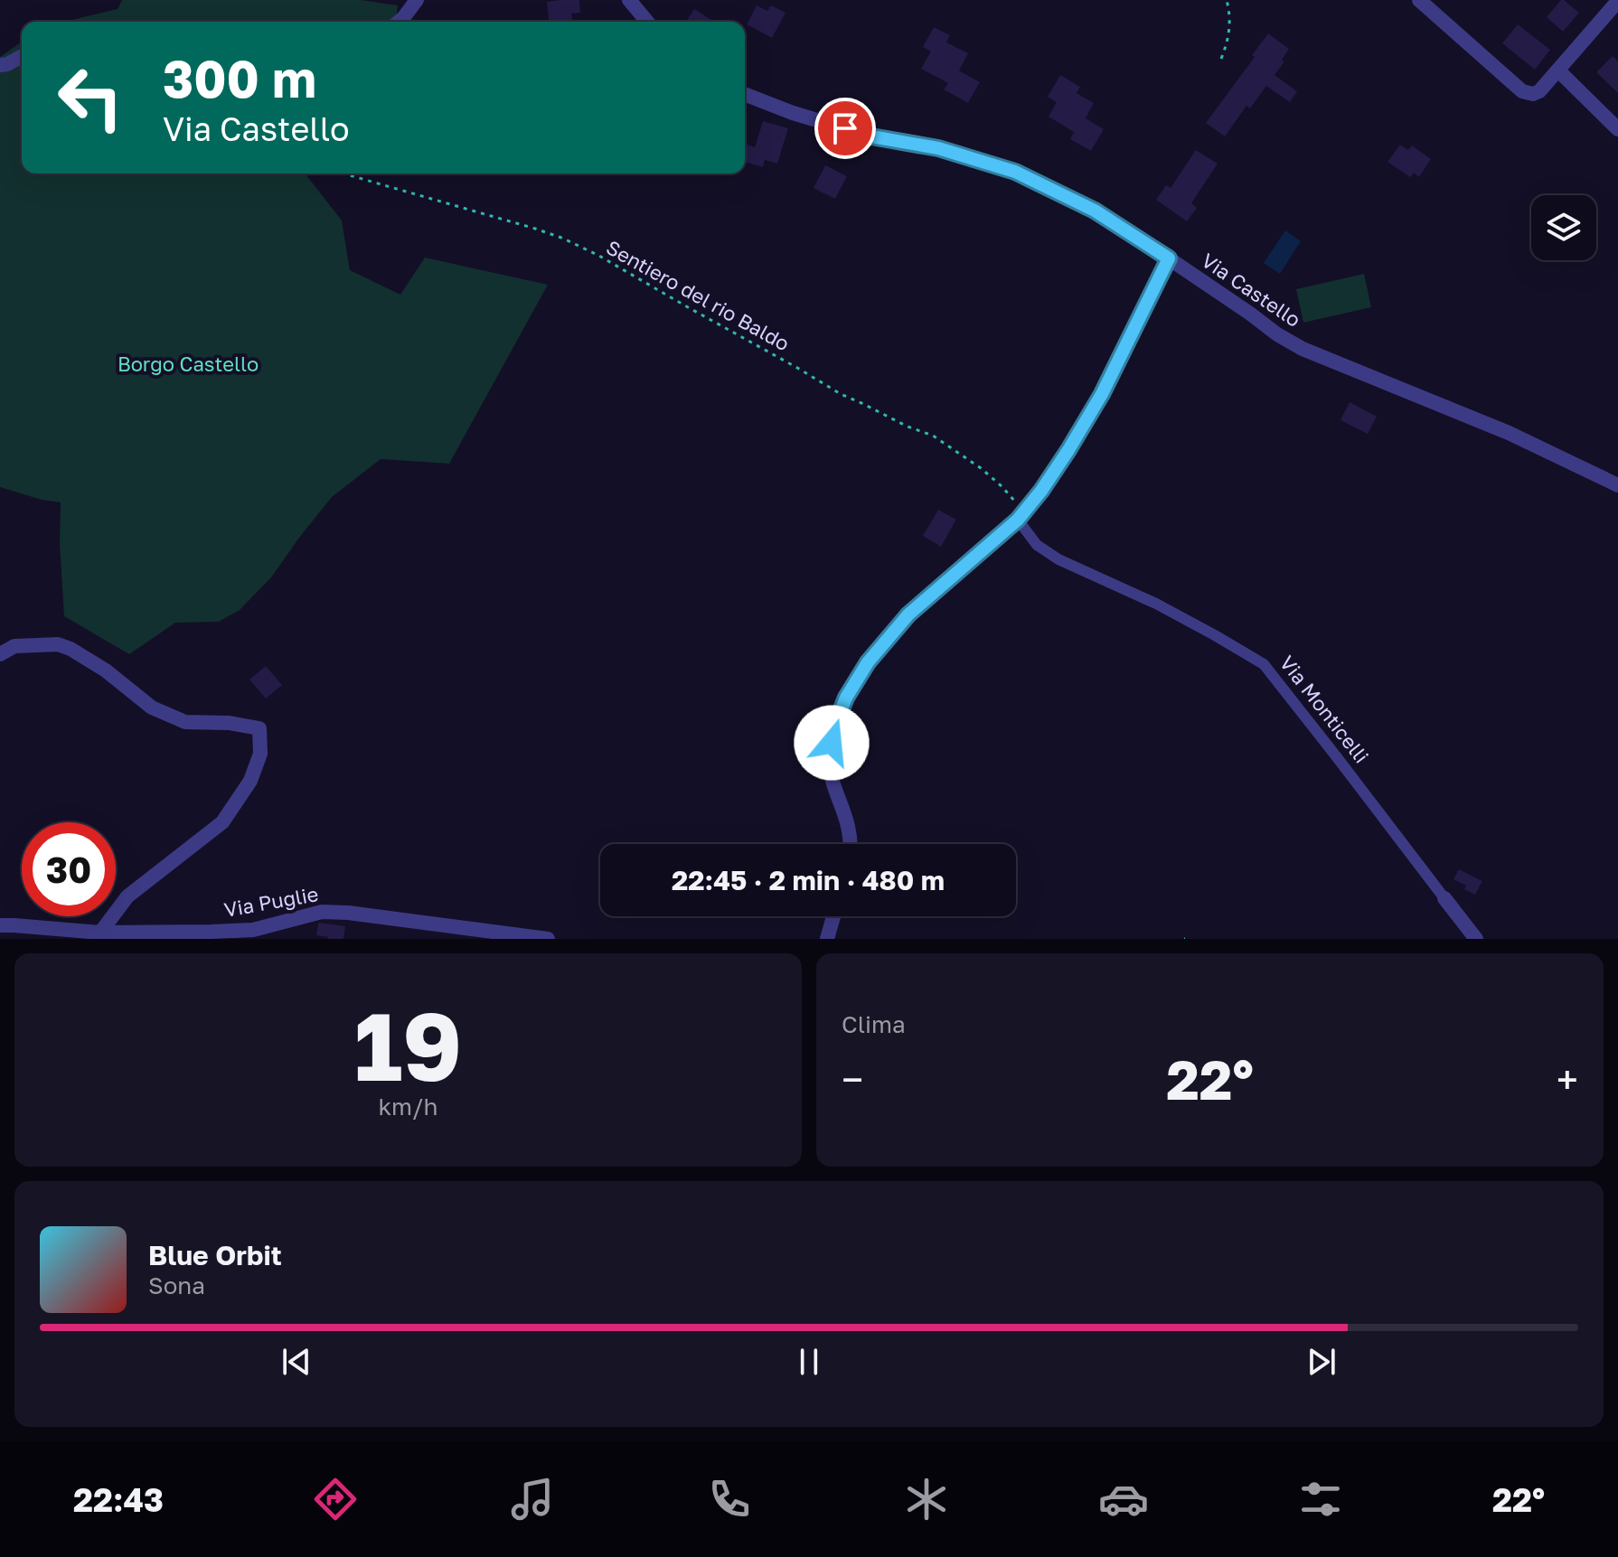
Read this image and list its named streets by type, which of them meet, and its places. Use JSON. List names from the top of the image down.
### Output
{
  "streets": {
    "street": ["Via Castello", "Via Monticelli", "Via Puglie"],
    "path": ["Sentiero del rio Baldo"]
  },
  "crossings": [
    ["Sentiero del rio Baldo", "Via Monticelli"]
  ],
  "parks": ["Borgo Castello"],
  "page": {
    "turn": ["300 m", "Via Castello"],
    "limit": "30",
    "trip": "22:45 · 2 min · 480 m",
    "tile": [
      ["19", "km/h"],
      "Clima"
    ],
    "heat": ["−", "22°", "+"],
    "song": ["Blue Orbit", "Sona"],
    "tabs": ["22:43", "22°"]
  }
}
